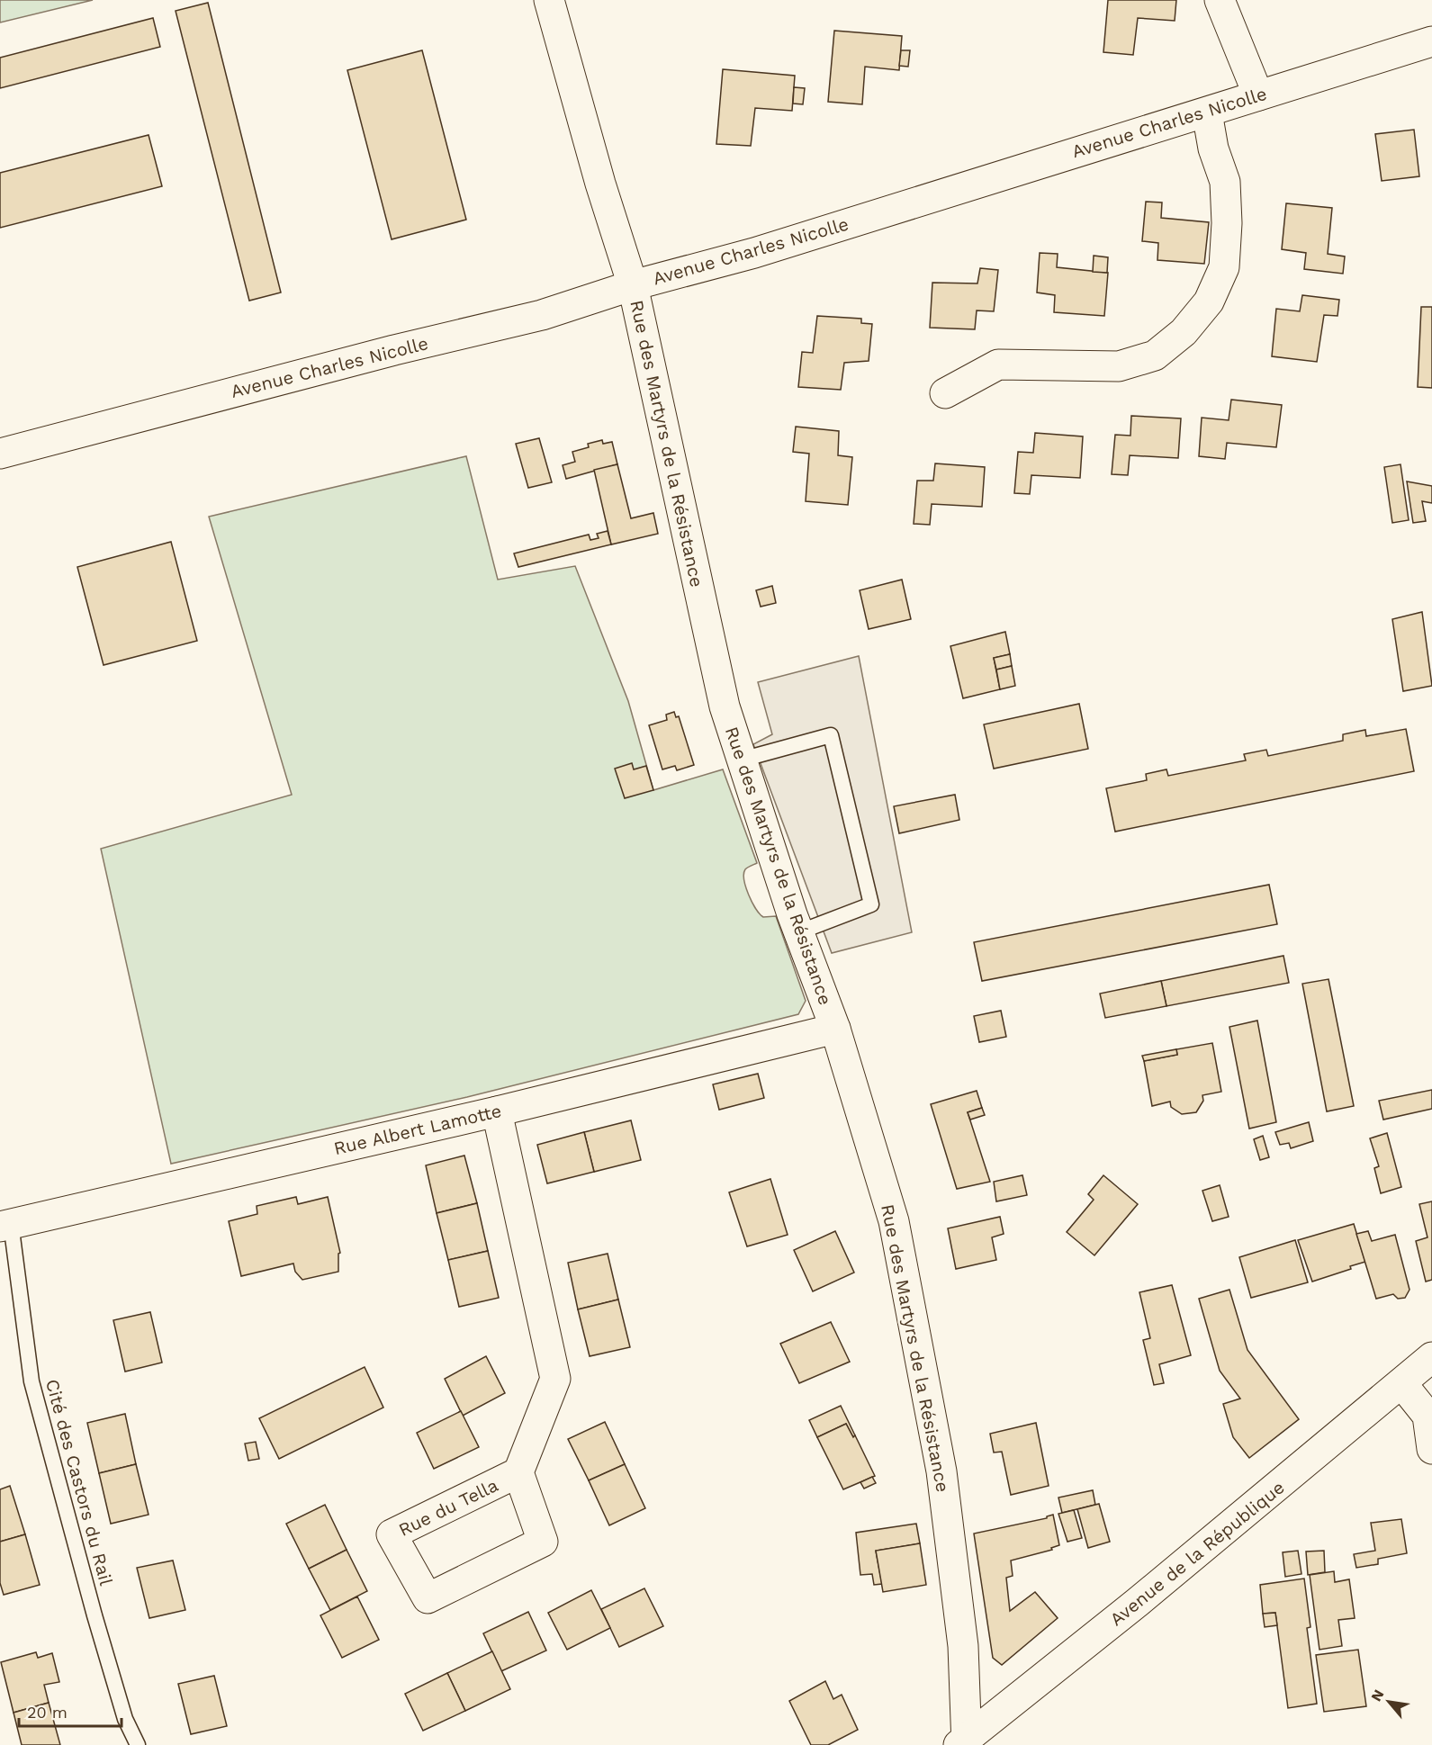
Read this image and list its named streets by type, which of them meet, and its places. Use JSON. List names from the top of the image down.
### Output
{
  "streets": {
    "street": [
      "Avenue Charles Nicolle",
      "Rue des Martyrs de la Résistance",
      "Rue Albert Lamotte",
      "Rue du Tella",
      "Avenue de la République"
    ],
    "lane": ["Cité des Castors du Rail"]
  },
  "crossings": [
    ["Avenue Charles Nicolle", "Rue des Martyrs de la Résistance"],
    ["Rue des Martyrs de la Résistance", "Rue Albert Lamotte"],
    ["Rue des Martyrs de la Résistance", "Avenue de la République"],
    ["Rue Albert Lamotte", "Cité des Castors du Rail"],
    ["Rue Albert Lamotte", "Rue du Tella"]
  ],
  "scale_bar": "20 m",
  "north": "top left"
}
